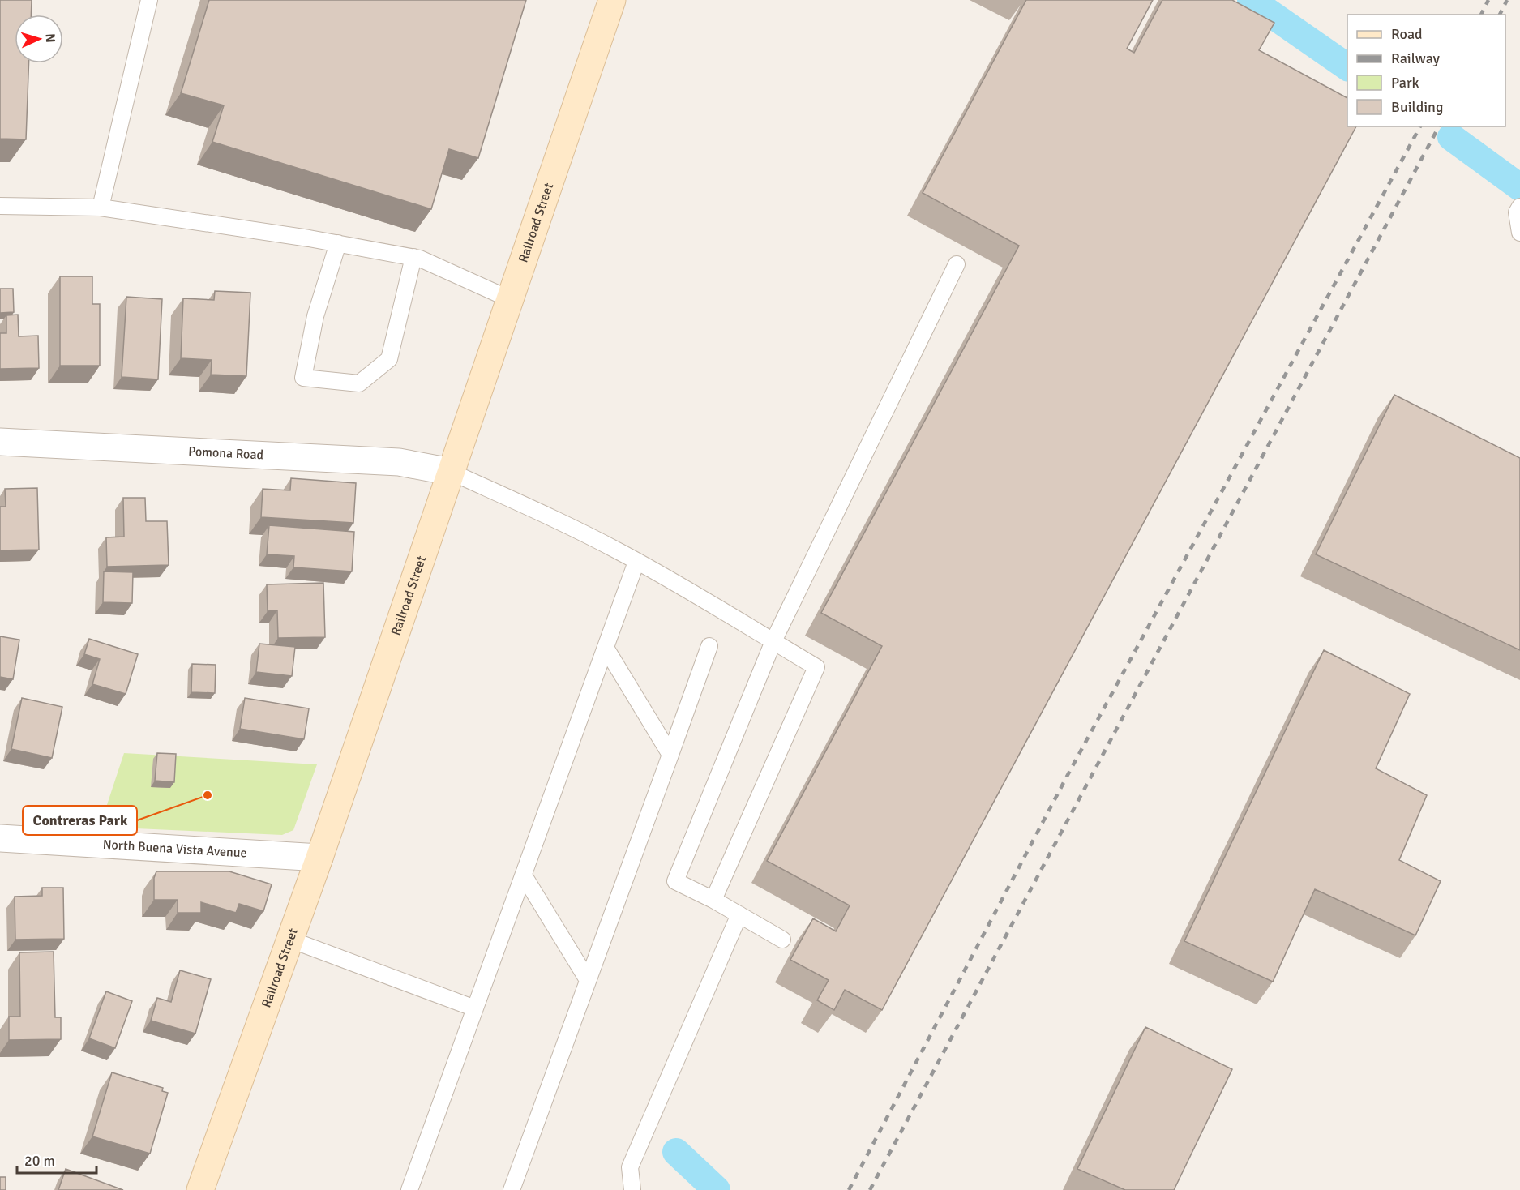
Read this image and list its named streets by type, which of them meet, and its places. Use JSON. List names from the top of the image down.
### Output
{
  "streets": {
    "main road": ["Railroad Street"],
    "street": ["Pomona Road", "North Buena Vista Avenue"]
  },
  "crossings": [
    ["Railroad Street", "Pomona Road"],
    ["Railroad Street", "North Buena Vista Avenue"]
  ],
  "places": ["Contreras Park"],
  "legend": [
    "Road",
    "Railway",
    "Park",
    "Building"
  ],
  "scale_bar": "20 m",
  "north": "right"
}
